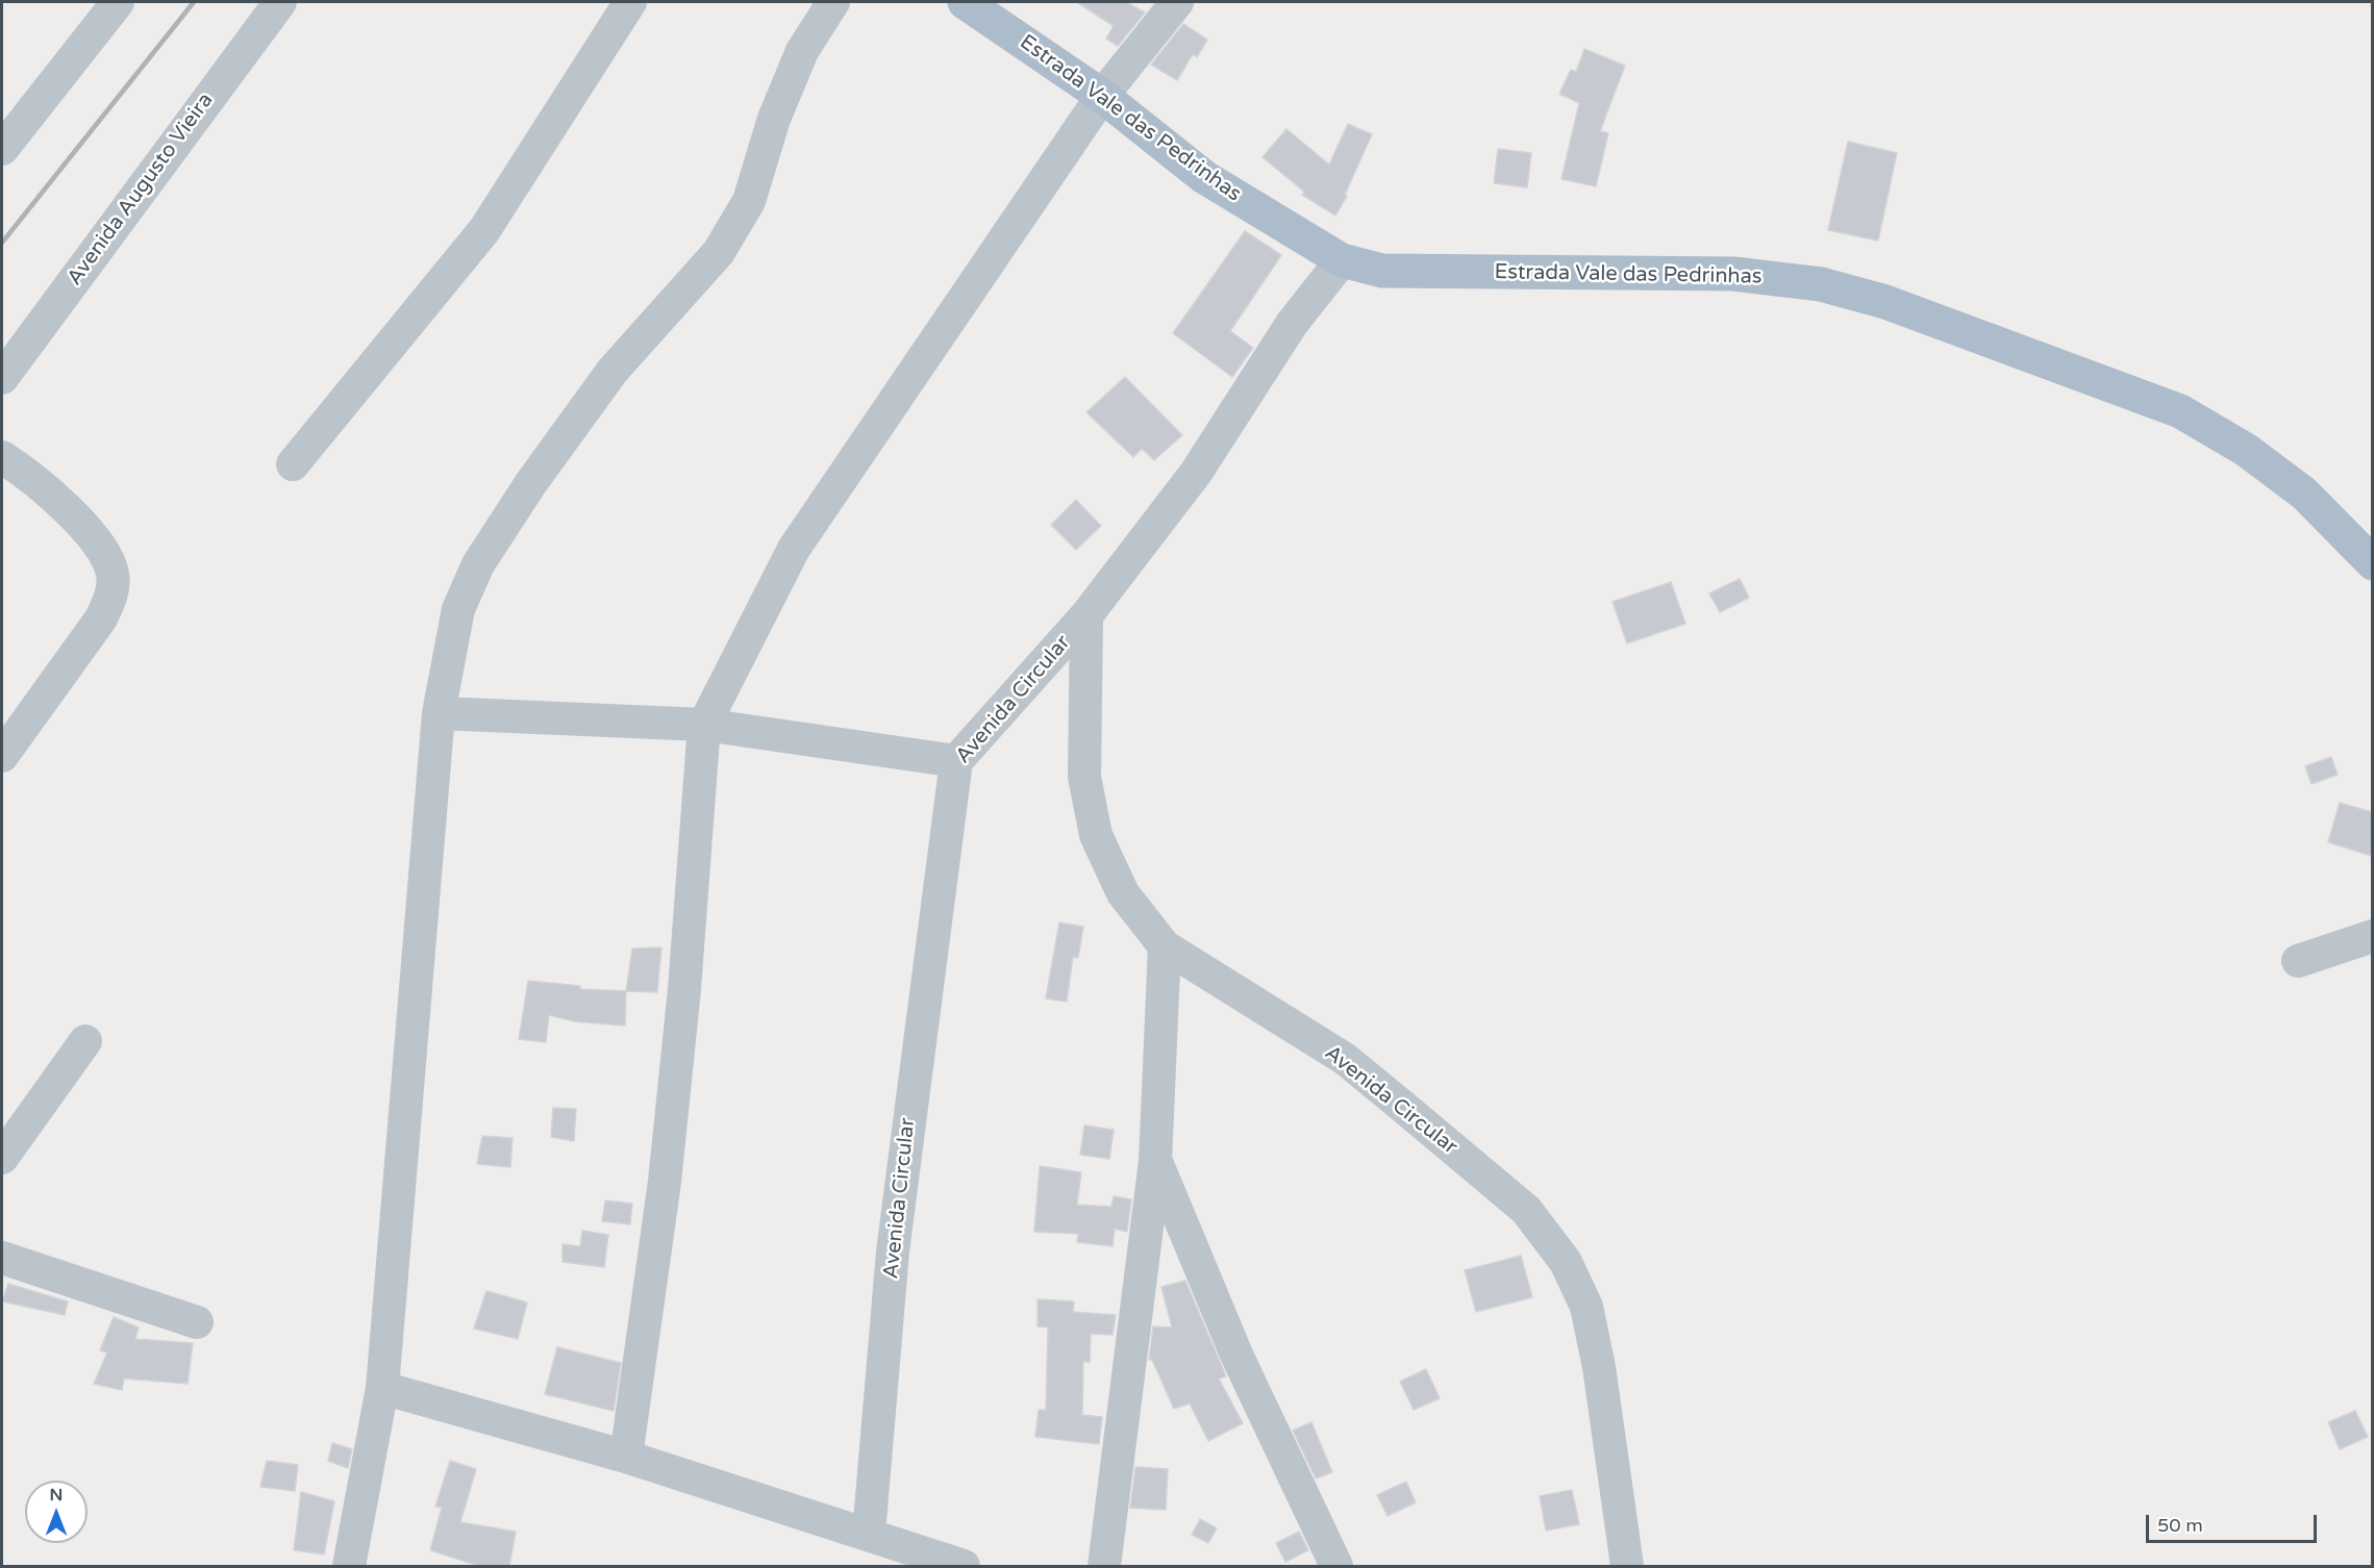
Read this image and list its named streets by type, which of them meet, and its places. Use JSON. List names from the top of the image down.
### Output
{
  "streets": {
    "main road": ["Estrada Vale das Pedrinhas"],
    "street": ["Avenida Augusto Vieira", "Avenida Circular"]
  },
  "crossings": [
    ["Estrada Vale das Pedrinhas", "Avenida Circular"]
  ],
  "scale_bar": "50 m",
  "north": "top"
}
